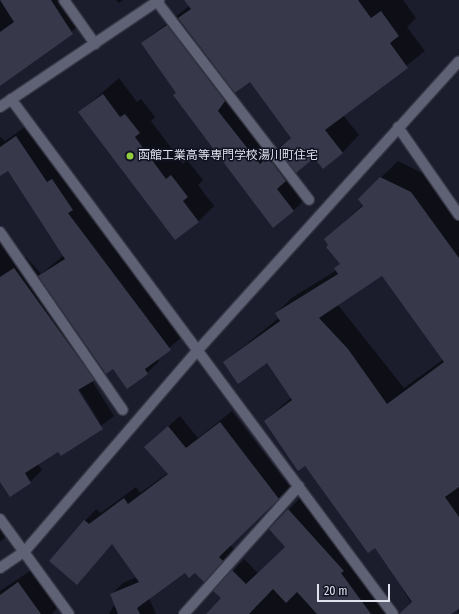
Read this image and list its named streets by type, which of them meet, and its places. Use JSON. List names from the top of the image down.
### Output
{
  "places": ["函館工業高等専門学校湯川町住宅"],
  "scale_bar": "20 m"
}
